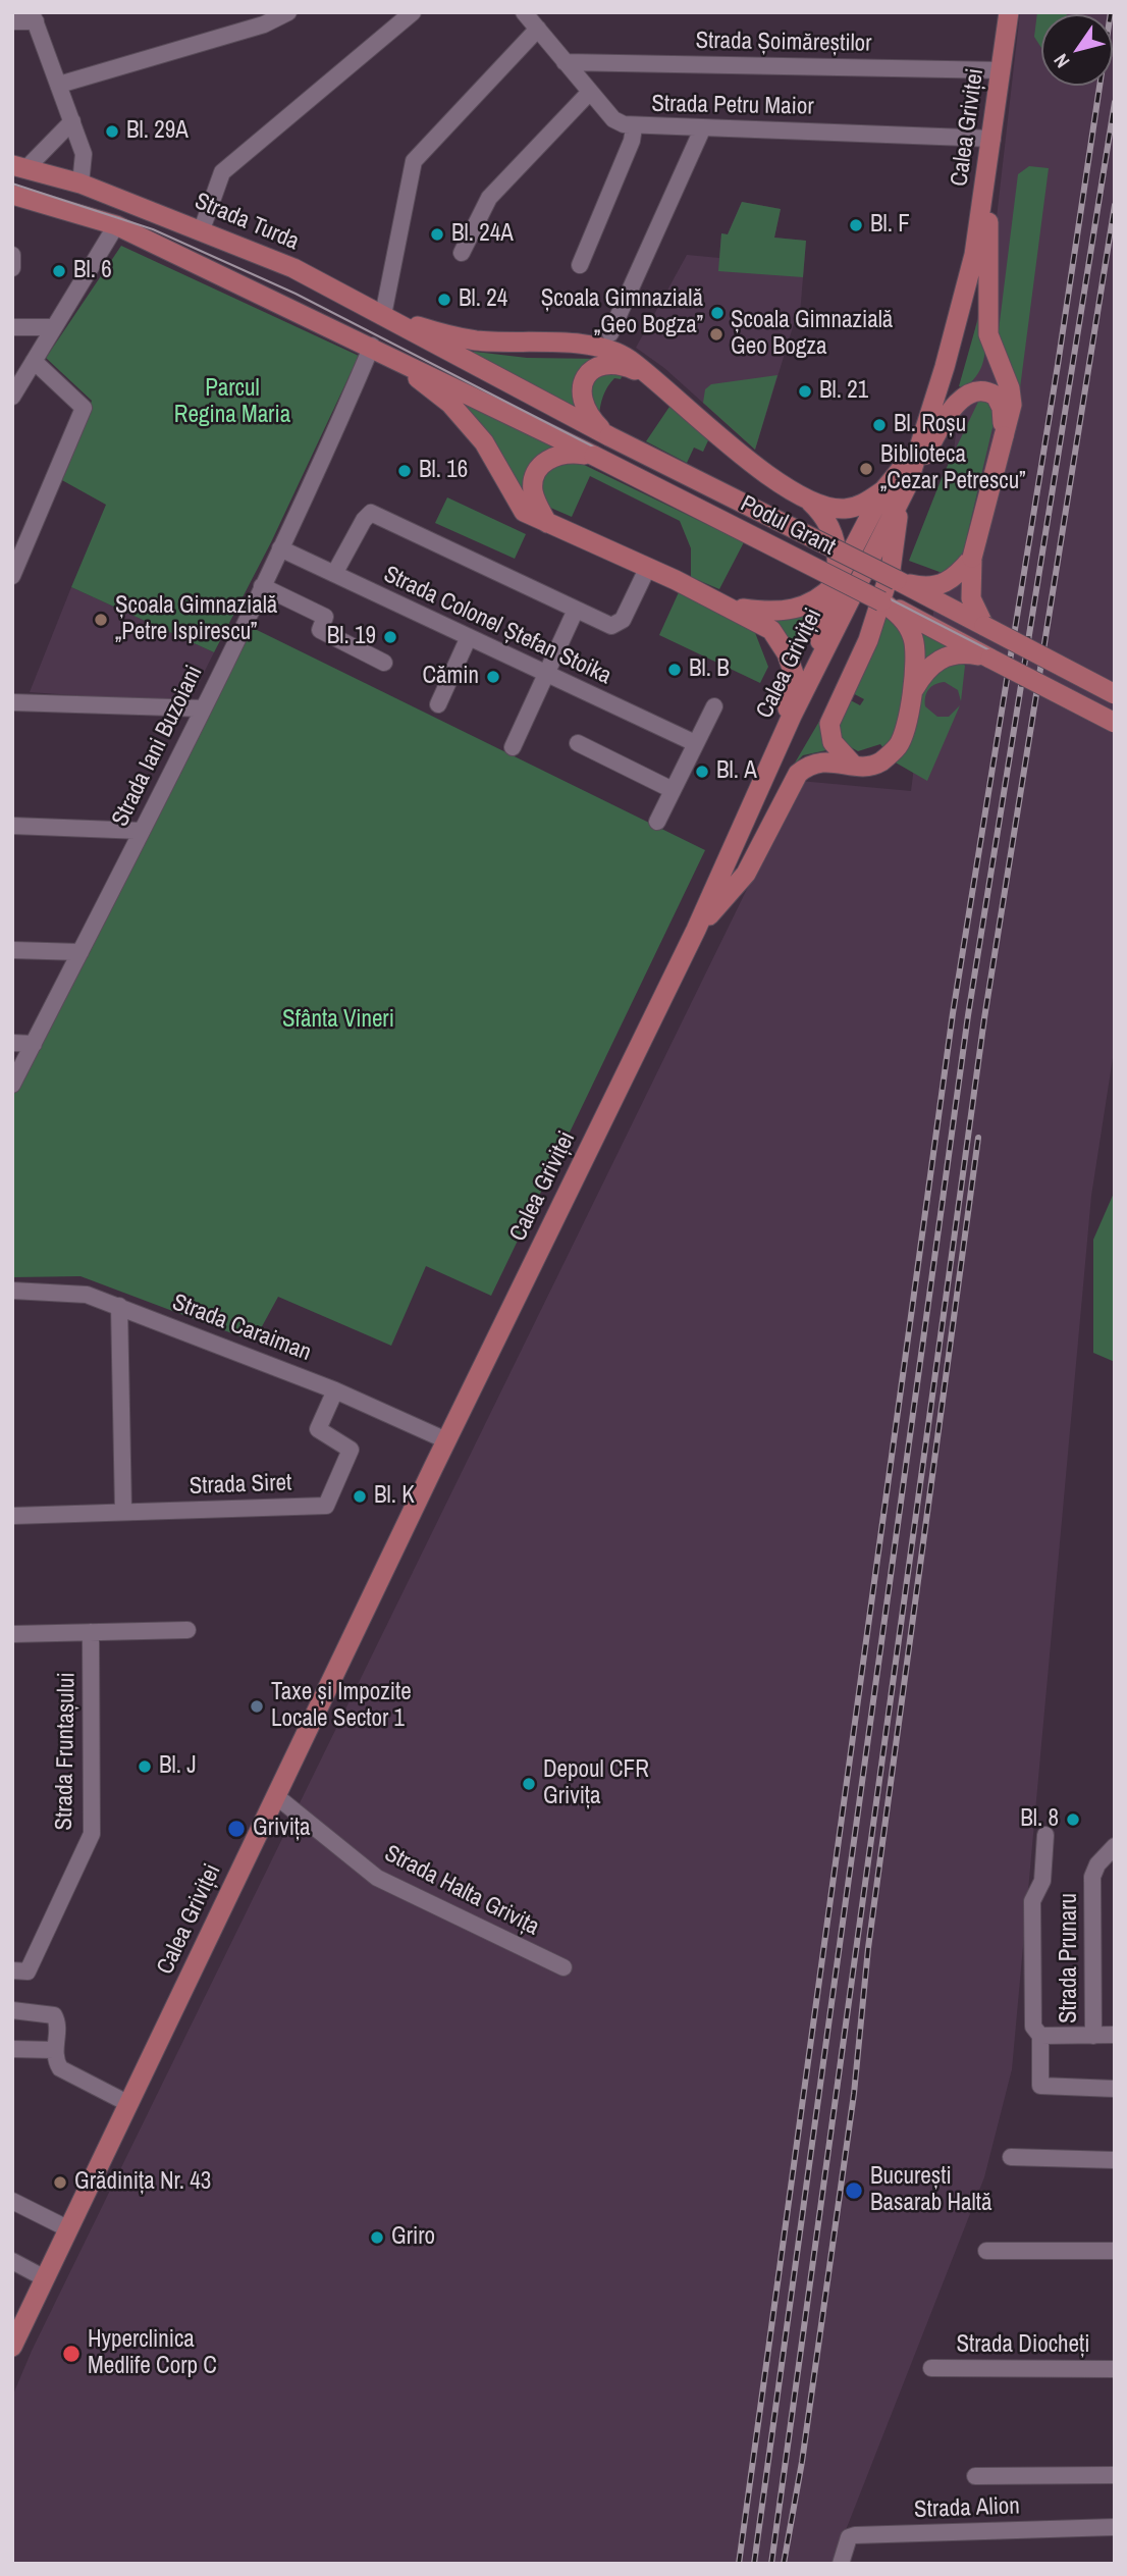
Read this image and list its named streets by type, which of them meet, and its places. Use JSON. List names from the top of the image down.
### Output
{
  "streets": {
    "main road": ["Calea Griviței", "Strada Turda", "Podul Grant"],
    "street": [
      "Strada Șoimăreștilor",
      "Strada Petru Maior",
      "Strada Colonel Ștefan Stoika",
      "Strada Iani Buzoiani",
      "Strada Caraiman",
      "Strada Siret",
      "Strada Fruntașului",
      "Strada Halta Grivița",
      "Strada Prunaru",
      "Strada Diocheți",
      "Strada Alion"
    ]
  },
  "crossings": [
    ["Strada Șoimăreștilor", "Strada Petru Maior"],
    ["Strada Șoimăreștilor", "Calea Griviței"],
    ["Strada Petru Maior", "Calea Griviței"],
    ["Calea Griviței", "Strada Caraiman"],
    ["Calea Griviței", "Strada Halta Grivița"],
    ["Strada Turda", "Podul Grant"],
    ["Podul Grant", "Strada Iani Buzoiani"],
    ["Strada Colonel Ștefan Stoika", "Strada Iani Buzoiani"],
    ["Strada Caraiman", "Strada Siret"]
  ],
  "parks": ["Parcul Regina Maria", "Sfânta Vineri"],
  "places": [
    "Bl. 29A",
    "Bl. F",
    "Bl. 24A",
    "Bl. 6",
    "Bl. 24",
    "Școala Gimnazială „Geo Bogza”",
    "Școala Gimnazială Geo Bogza",
    "Bl. 21",
    "Bl. Roșu",
    "Biblioteca „Cezar Petrescu”",
    "Bl. 16",
    "Școala Gimnazială „Petre Ispirescu”",
    "Bl. 19",
    "Bl. B",
    "Cămin",
    "Bl. A",
    "Bl. K",
    "Taxe și Impozite Locale Sector 1",
    "Bl. J",
    "Depoul CFR Grivița",
    "Bl. 8",
    "Grivița",
    "Grădinița Nr. 43",
    "București Basarab Haltă",
    "Griro",
    "Hyperclinica Medlife Corp C"
  ],
  "north": "bottom left"
}
